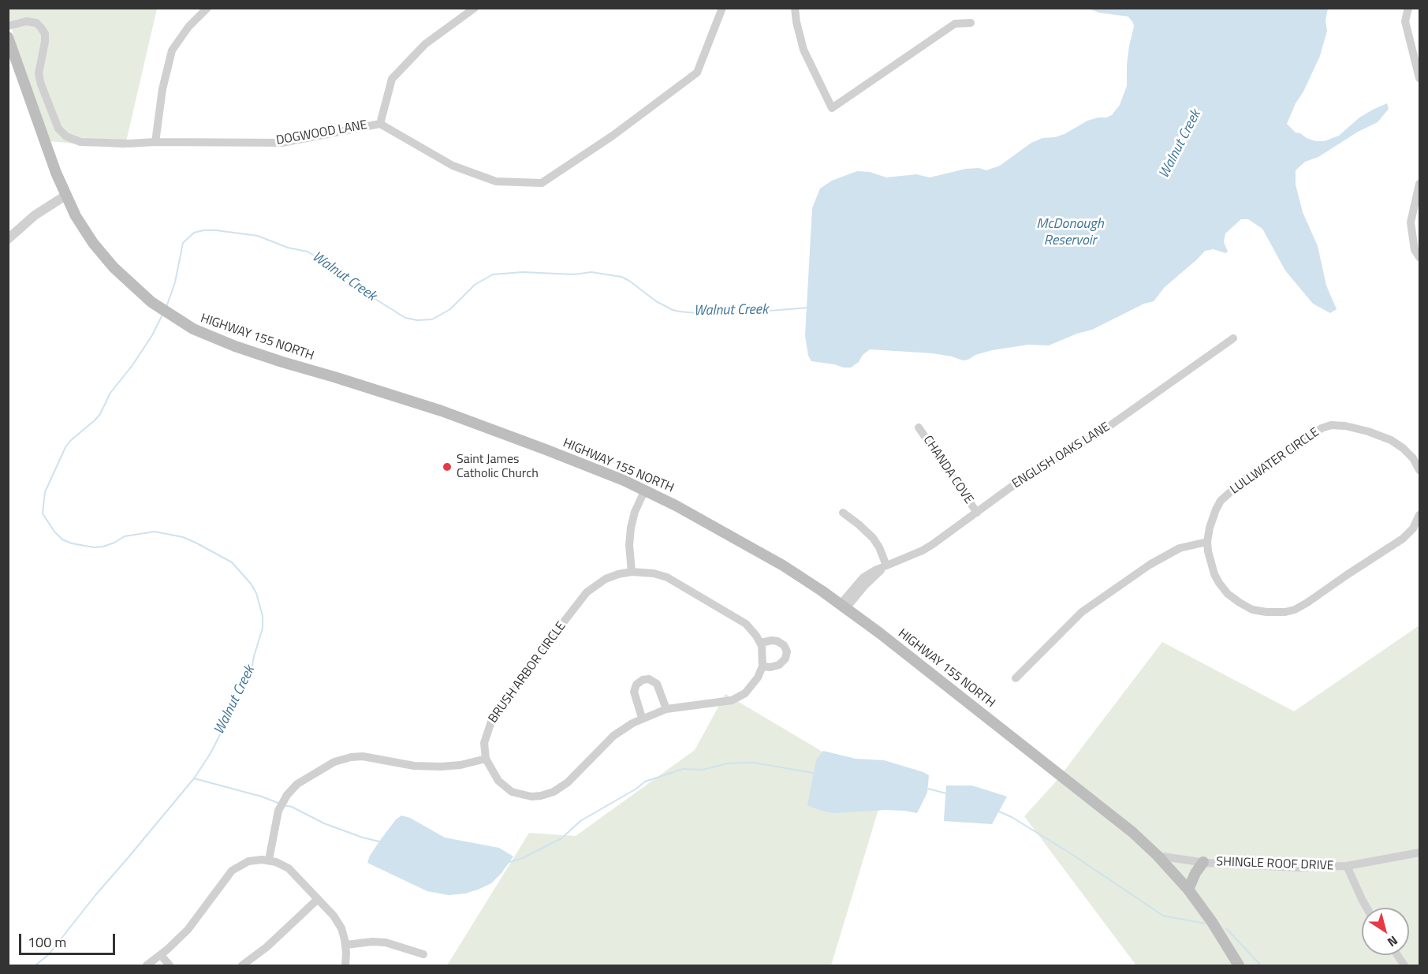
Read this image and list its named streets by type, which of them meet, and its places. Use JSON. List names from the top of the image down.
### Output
{
  "streets": {
    "main road": ["HIGHWAY 155 NORTH"],
    "street": [
      "DOGWOOD LANE",
      "ENGLISH OAKS LANE",
      "LULLWATER CIRCLE",
      "CHANDA COVE",
      "BRUSH ARBOR CIRCLE",
      "SHINGLE ROOF DRIVE"
    ]
  },
  "crossings": [
    ["HIGHWAY 155 NORTH", "ENGLISH OAKS LANE"],
    ["HIGHWAY 155 NORTH", "SHINGLE ROOF DRIVE"],
    ["ENGLISH OAKS LANE", "CHANDA COVE"]
  ],
  "water": ["Walnut Creek", "McDonough Reservoir"],
  "places": ["Saint James Catholic Church"],
  "scale_bar": "100 m",
  "north": "bottom right"
}
